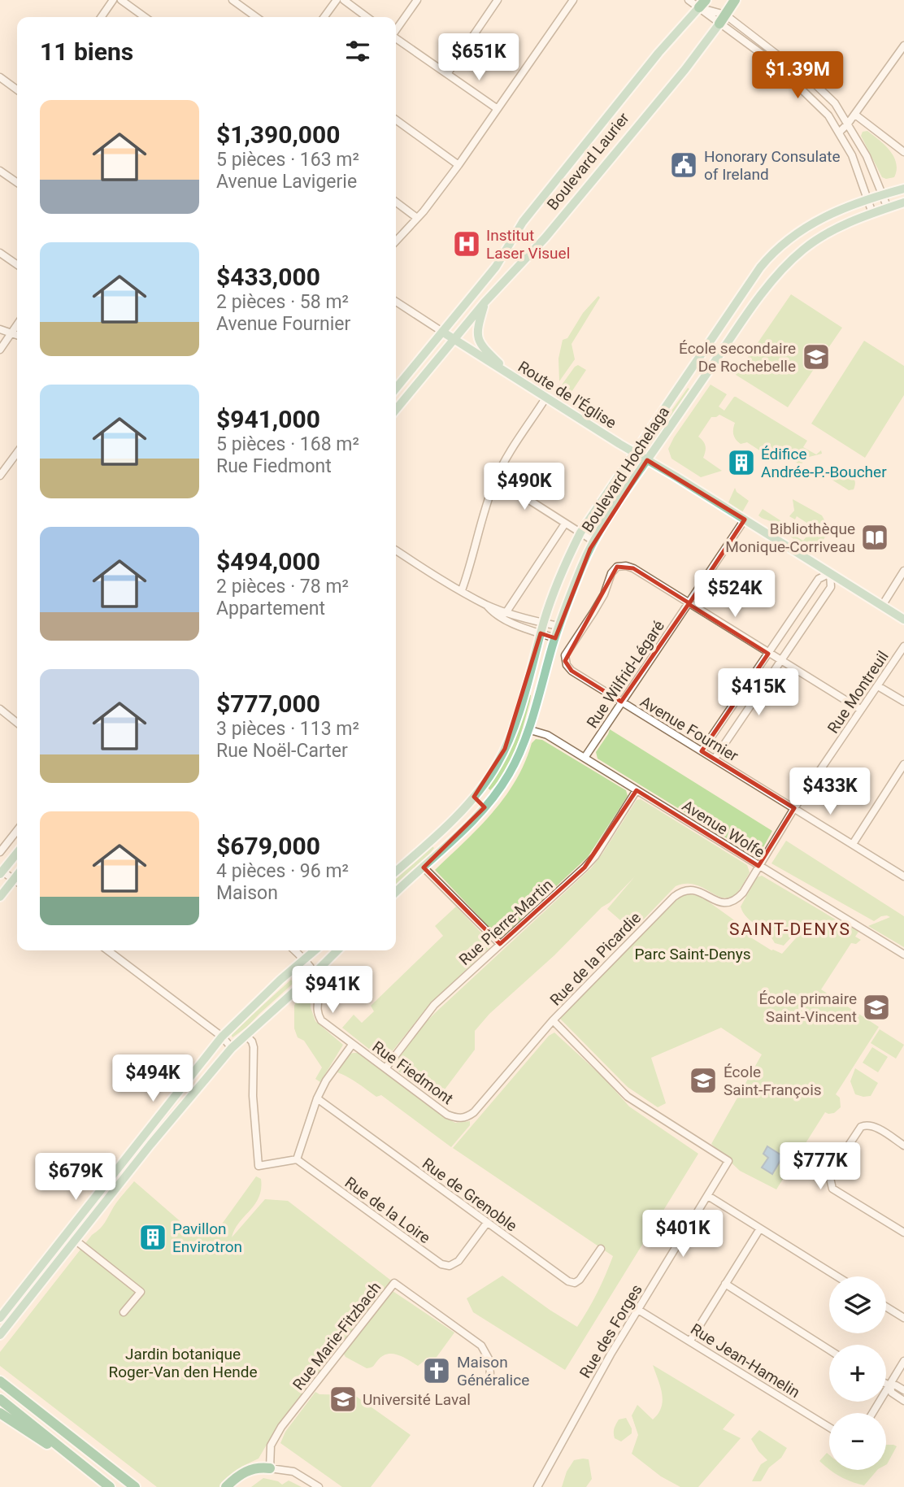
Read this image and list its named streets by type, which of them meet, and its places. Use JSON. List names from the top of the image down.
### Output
{
  "streets": {
    "highway": ["Boulevard Laurier"],
    "main road": ["Route de l'Église", "Boulevard Hochelaga"],
    "street": [
      "Rue Wilfrid-Légaré",
      "Rue Montreuil",
      "Avenue Fournier",
      "Avenue Wolfe",
      "Rue Pierre-Martin",
      "Rue de la Picardie",
      "Rue Fiedmont",
      "Rue de Grenoble",
      "Rue de la Loire",
      "Rue des Forges",
      "Rue Marie-Fitzbach",
      "Rue Jean-Hamelin"
    ]
  },
  "crossings": [
    ["Boulevard Laurier", "Route de l'Église"],
    ["Route de l'Église", "Boulevard Hochelaga"],
    ["Route de l'Église", "Rue Wilfrid-Légaré"],
    ["Boulevard Hochelaga", "Avenue Wolfe"],
    ["Rue Wilfrid-Légaré", "Avenue Fournier"],
    ["Rue Wilfrid-Légaré", "Avenue Wolfe"],
    ["Rue Montreuil", "Avenue Fournier"],
    ["Rue Montreuil", "Avenue Wolfe"],
    ["Rue Montreuil", "Rue de la Picardie"],
    ["Avenue Wolfe", "Rue Pierre-Martin"],
    ["Avenue Wolfe", "Rue de la Picardie"],
    ["Rue Pierre-Martin", "Rue Fiedmont"],
    ["Rue de la Picardie", "Rue Fiedmont"],
    ["Rue de la Picardie", "Rue des Forges"],
    ["Rue de Grenoble", "Rue de la Loire"],
    ["Rue des Forges", "Rue Jean-Hamelin"]
  ],
  "districts": ["SAINT-DENYS"],
  "parks": ["Parc Saint-Denys", "Jardin botanique Roger-Van den Hende"],
  "places": {
    "public building": ["Honorary Consulate of Ireland"],
    "hospital": ["Institut Laser Visuel"],
    "school or university": [
      "École secondaire De Rochebelle",
      "École primaire Saint-Vincent",
      "École Saint-François",
      "Université Laval"
    ],
    "building": ["Édifice Andrée-P.-Boucher", "Pavillon Envirotron"],
    "library": ["Bibliothèque Monique-Corriveau"],
    "church": ["Maison Généralice"]
  },
  "page": {
    "heading": "11 biens",
    "price": [
      "$651K",
      "$1.39M",
      "$490K",
      "$524K",
      "$415K",
      "$433K",
      "$941K",
      "$494K",
      "$777K",
      "$679K",
      "$401K"
    ],
    "list": [
      {
        "name": "$1,390,000",
        "note": "5 pièces · 163 m² · Avenue Lavigerie"
      },
      {
        "name": "$433,000",
        "note": "2 pièces · 58 m² · Avenue Fournier"
      },
      {
        "name": "$941,000",
        "note": "5 pièces · 168 m² · Rue Fiedmont"
      },
      {
        "name": "$494,000",
        "note": "2 pièces · 78 m² · Appartement"
      },
      {
        "name": "$777,000",
        "note": "3 pièces · 113 m² · Rue Noël-Carter"
      },
      {
        "name": "$679,000",
        "note": "4 pièces · 96 m² · Maison"
      }
    ],
    "map_buttons": ["+", "−"]
  }
}
